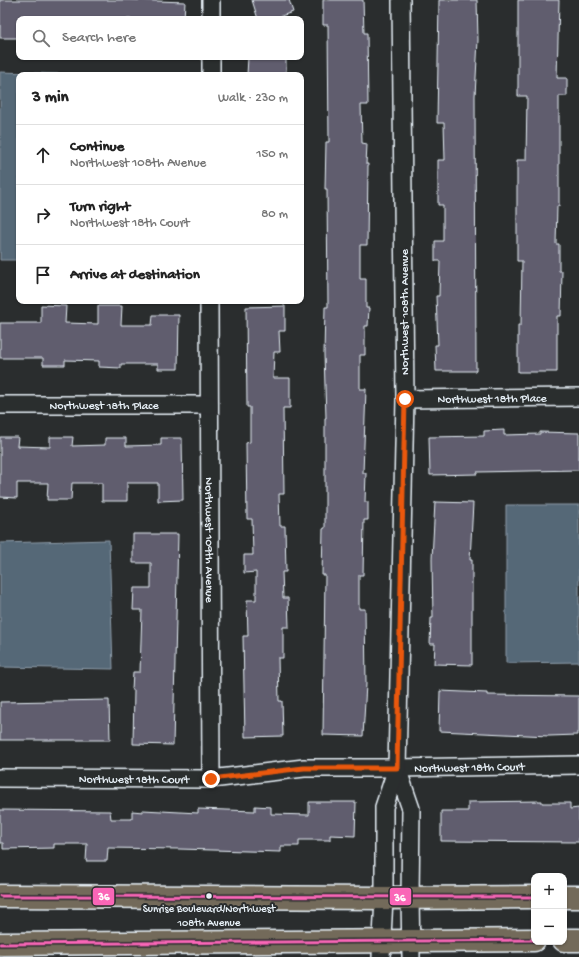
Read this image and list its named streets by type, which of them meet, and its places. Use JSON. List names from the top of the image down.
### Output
{
  "streets": {
    "street": [
      "Northwest 108th Avenue",
      "Northwest 18th Place",
      "Northwest 109th Avenue",
      "Northwest 18th Court"
    ]
  },
  "crossings": [
    ["Northwest 108th Avenue", "Northwest 18th Place"],
    ["Northwest 108th Avenue", "Northwest 18th Court"],
    ["Northwest 18th Place", "Northwest 109th Avenue"],
    ["Northwest 109th Avenue", "Northwest 18th Court"]
  ],
  "places": ["Sunrise Boulevard/Northwest 108th Avenue"],
  "lines": ["transit line 36"],
  "page": {
    "search": "Search here",
    "heading": ["3 min", "Walk · 230 m"],
    "list": [
      ["Continue", "Northwest 108th Avenue", "150 m"],
      ["Turn right", "Northwest 18th Court", "80 m"],
      "Arrive at destination"
    ],
    "map_buttons": ["+", "−"]
  }
}
